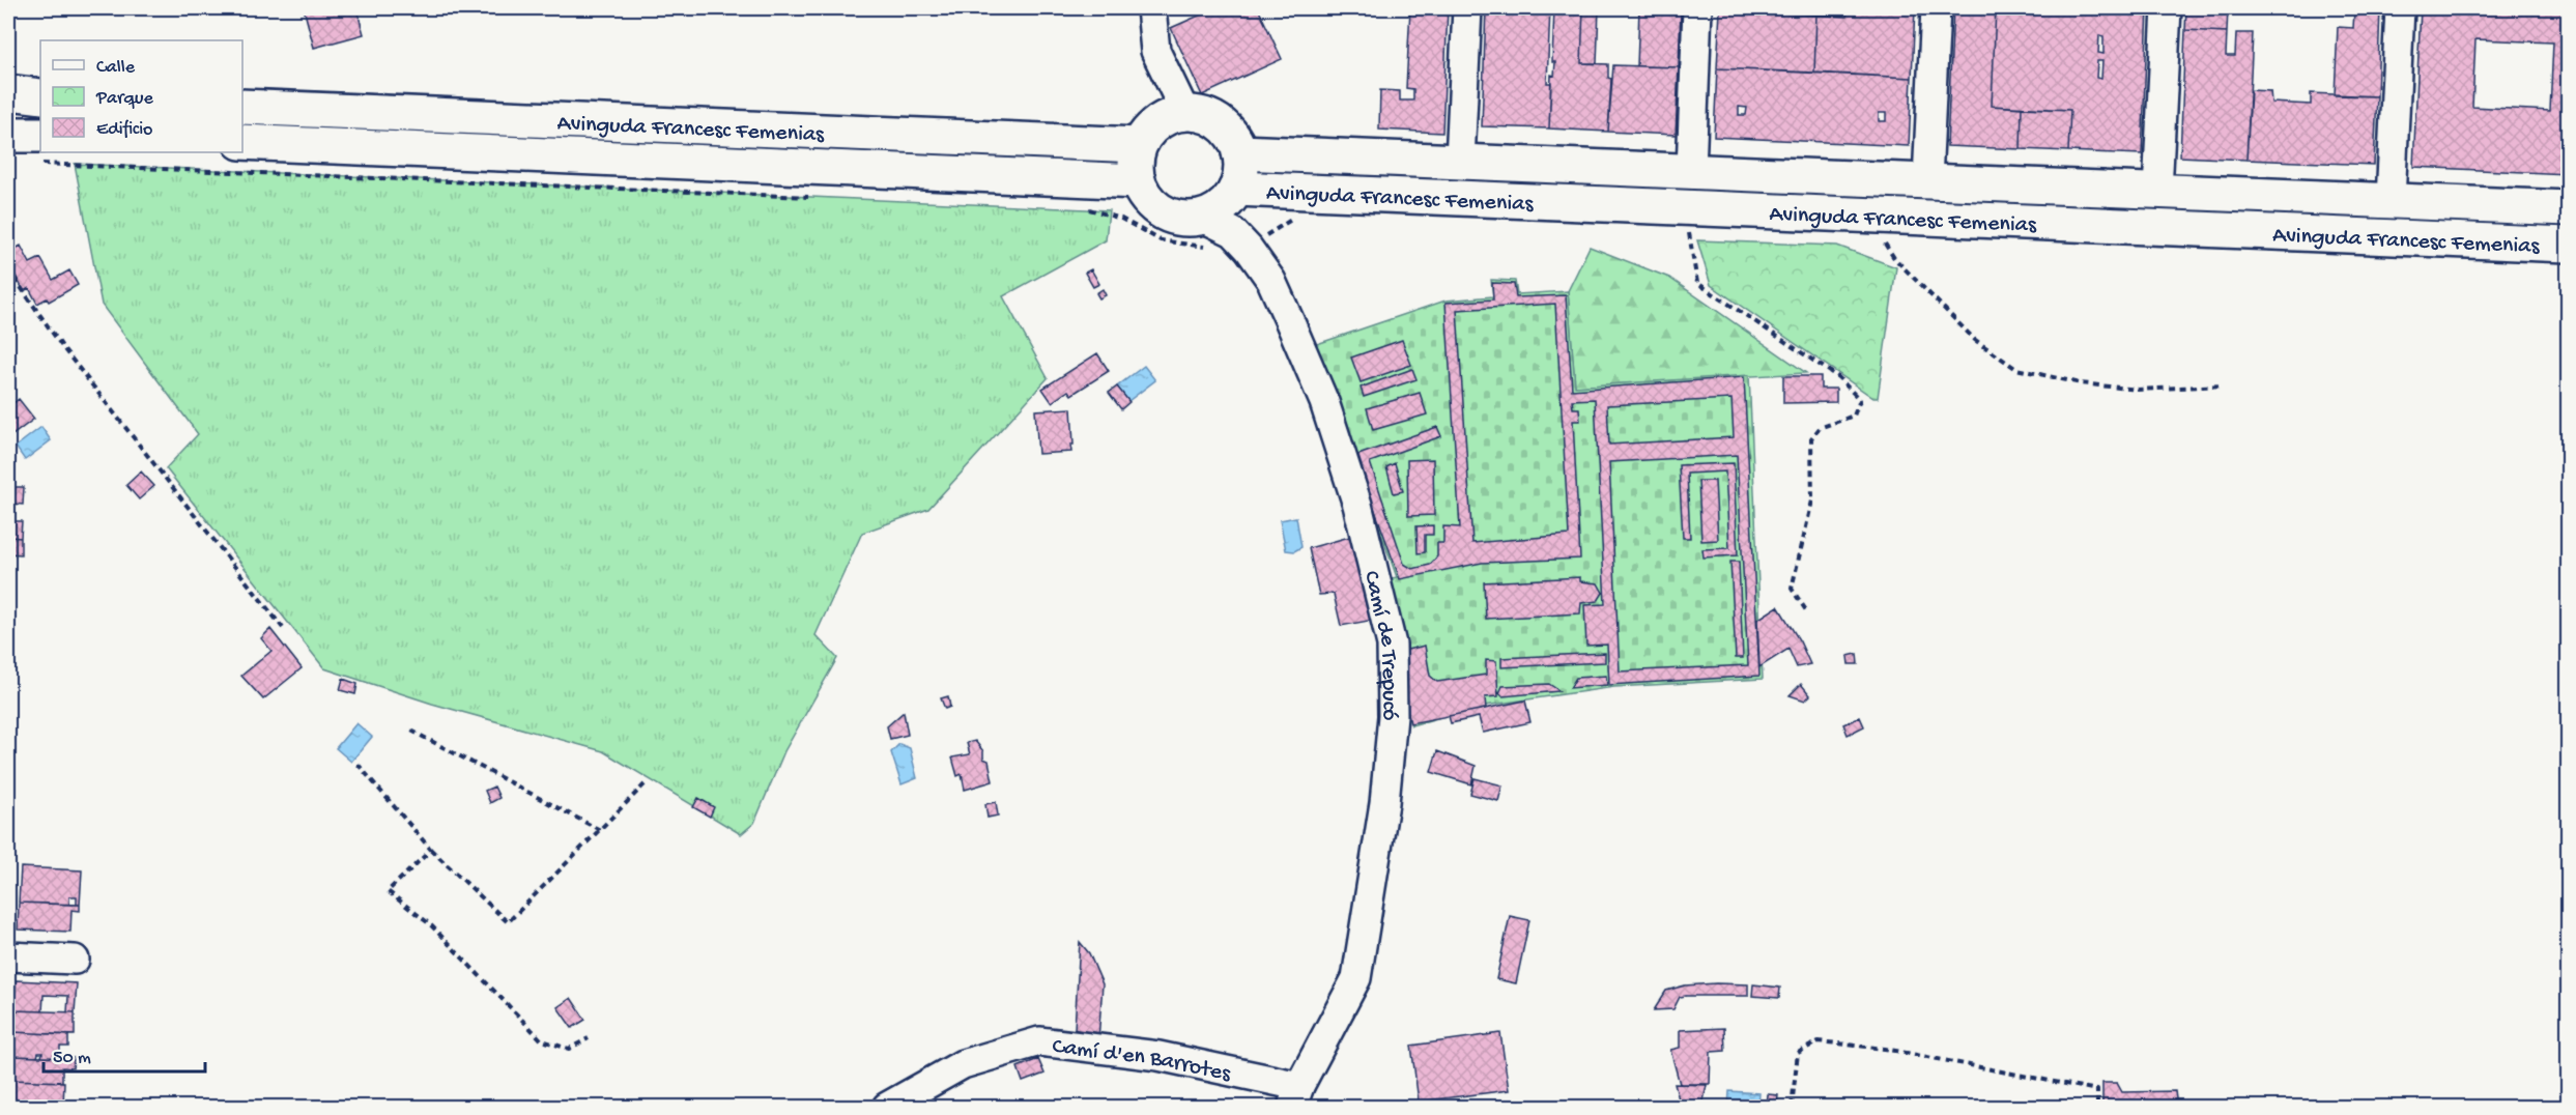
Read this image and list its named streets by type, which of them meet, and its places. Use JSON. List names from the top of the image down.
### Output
{
  "streets": {
    "main road": ["Avinguda Francesc Femenias"],
    "street": ["Camí de Trepucó", "Camí d'en Barrotes"]
  },
  "crossings": [
    ["Avinguda Francesc Femenias", "Camí de Trepucó"],
    ["Camí de Trepucó", "Camí d'en Barrotes"]
  ],
  "legend": ["Calle", "Parque", "Edificio"],
  "scale_bar": "50 m"
}
